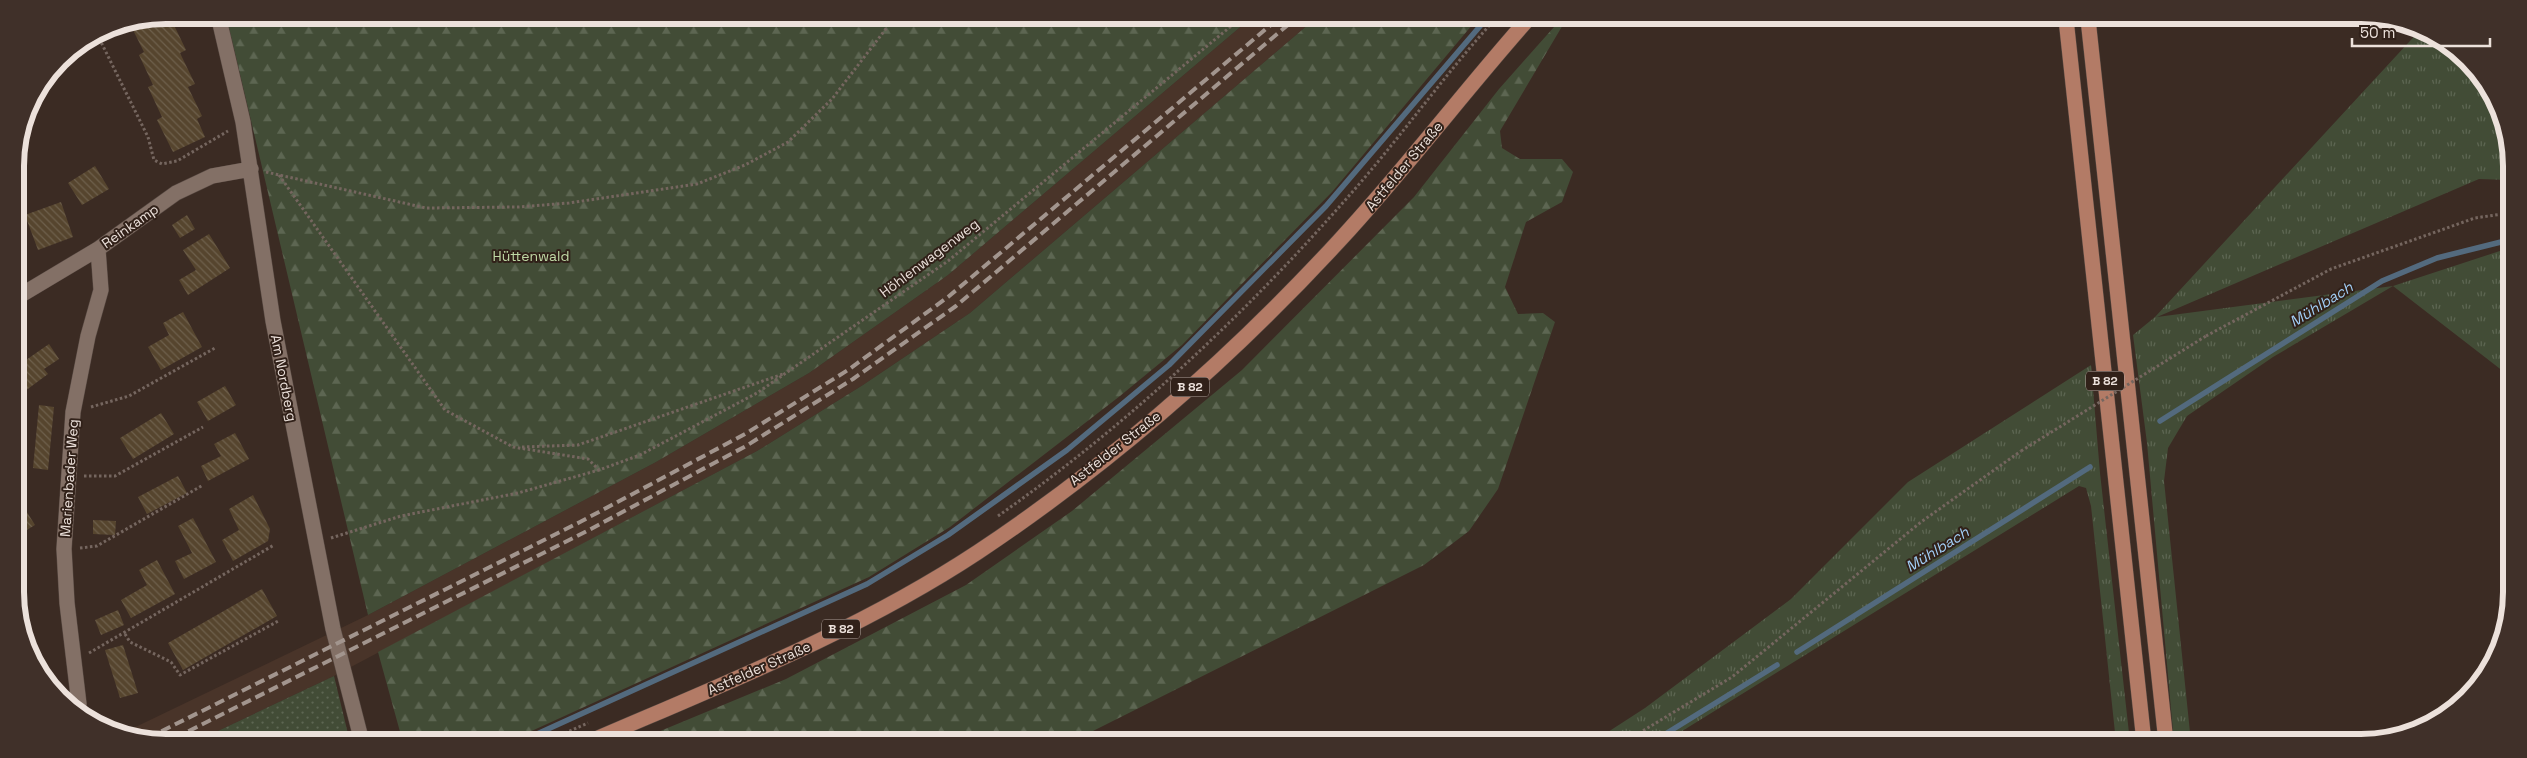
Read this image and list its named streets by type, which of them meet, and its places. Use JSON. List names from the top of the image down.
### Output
{
  "streets": {
    "main road": ["Astfelder Straße", "B 82"],
    "street": ["Reinkamp", "Am Nordberg", "Marienbader Weg"],
    "path": ["Höhlenwagenweg"]
  },
  "crossings": [
    ["Reinkamp", "Am Nordberg"],
    ["Reinkamp", "Marienbader Weg"],
    ["Höhlenwagenweg", "Am Nordberg"]
  ],
  "water": ["Mühlbach"],
  "parks": ["Hüttenwald"],
  "scale_bar": "50 m"
}
